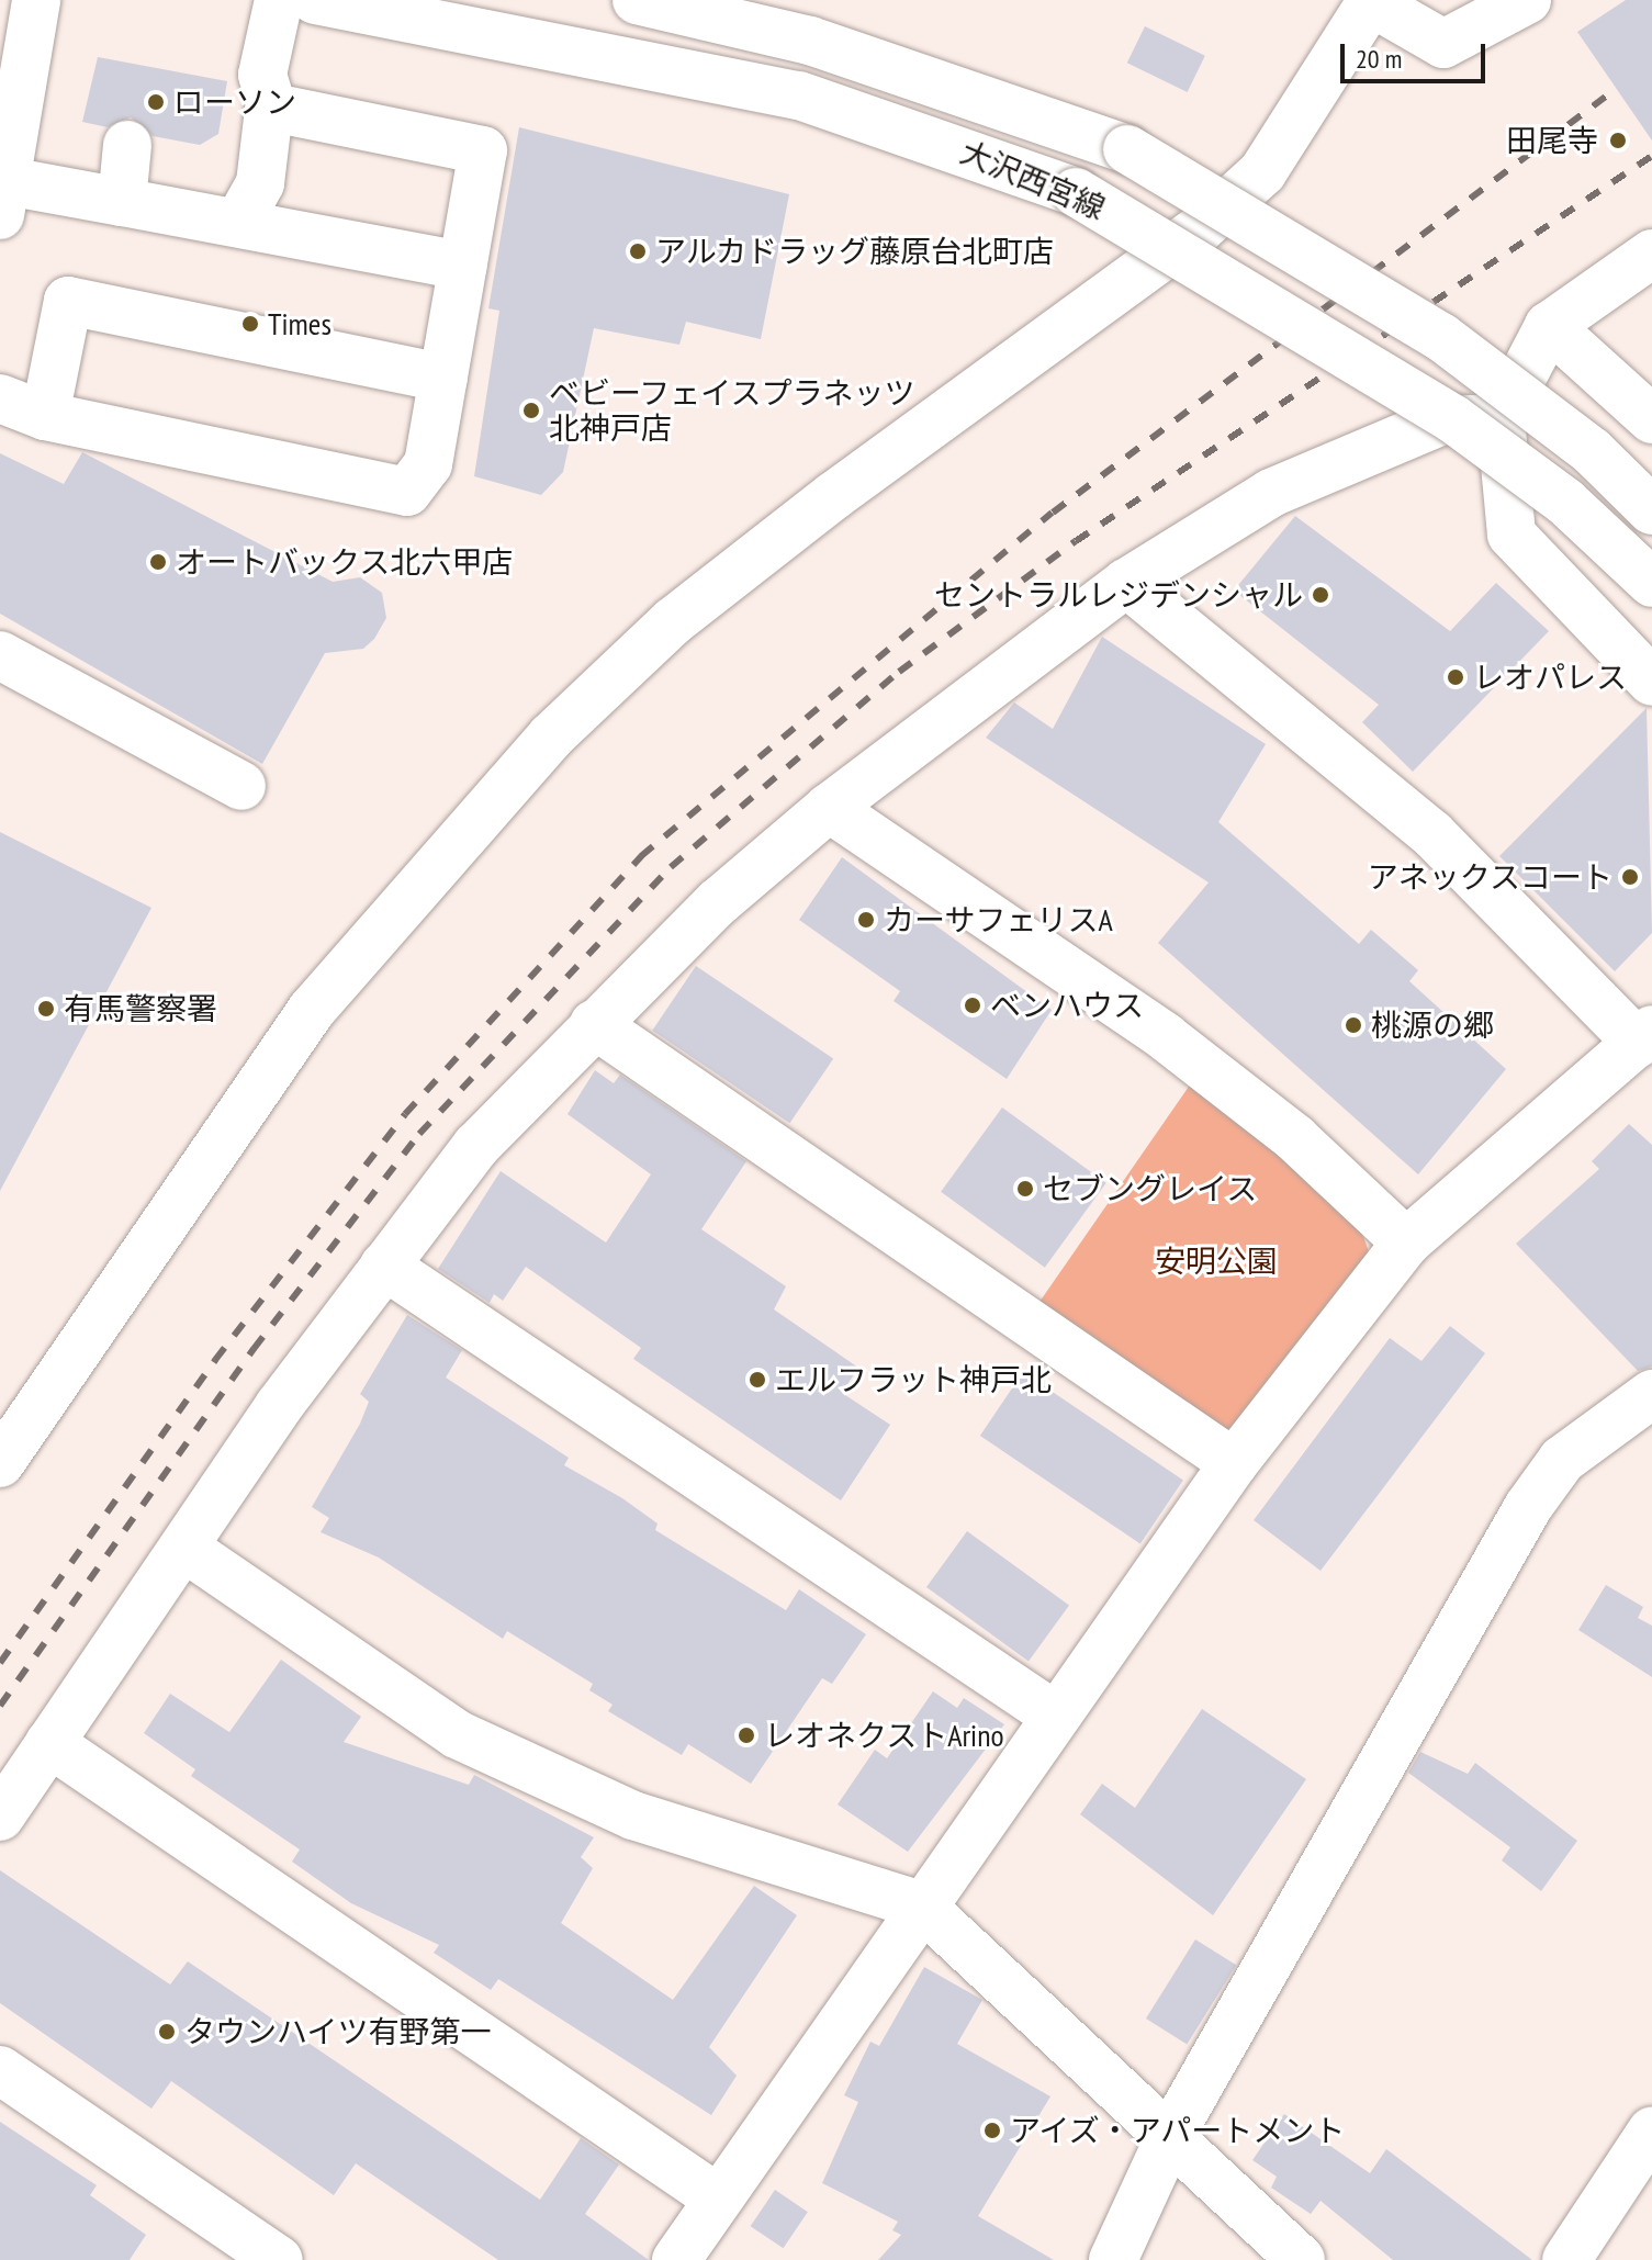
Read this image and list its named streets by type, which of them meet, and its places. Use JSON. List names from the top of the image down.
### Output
{
  "streets": {
    "street": ["大沢西宮線"]
  },
  "parks": ["安明公園"],
  "places": [
    "ローソン",
    "田尾寺",
    "アルカドラッグ藤原台北町店",
    "Times",
    "ベビーフェイスプラネッツ 北神戸店",
    "オートバックス北六甲店",
    "セントラルレジデンシャル",
    "レオパレス",
    "アネックスコート",
    "カーサフェリスA",
    "ベンハウス",
    "有馬警察署",
    "桃源の郷",
    "セブングレイス",
    "エルフラット神戸北",
    "レオネクストArino",
    "タウンハイツ有野第一",
    "アイズ・アパートメント"
  ],
  "scale_bar": "20 m"
}
